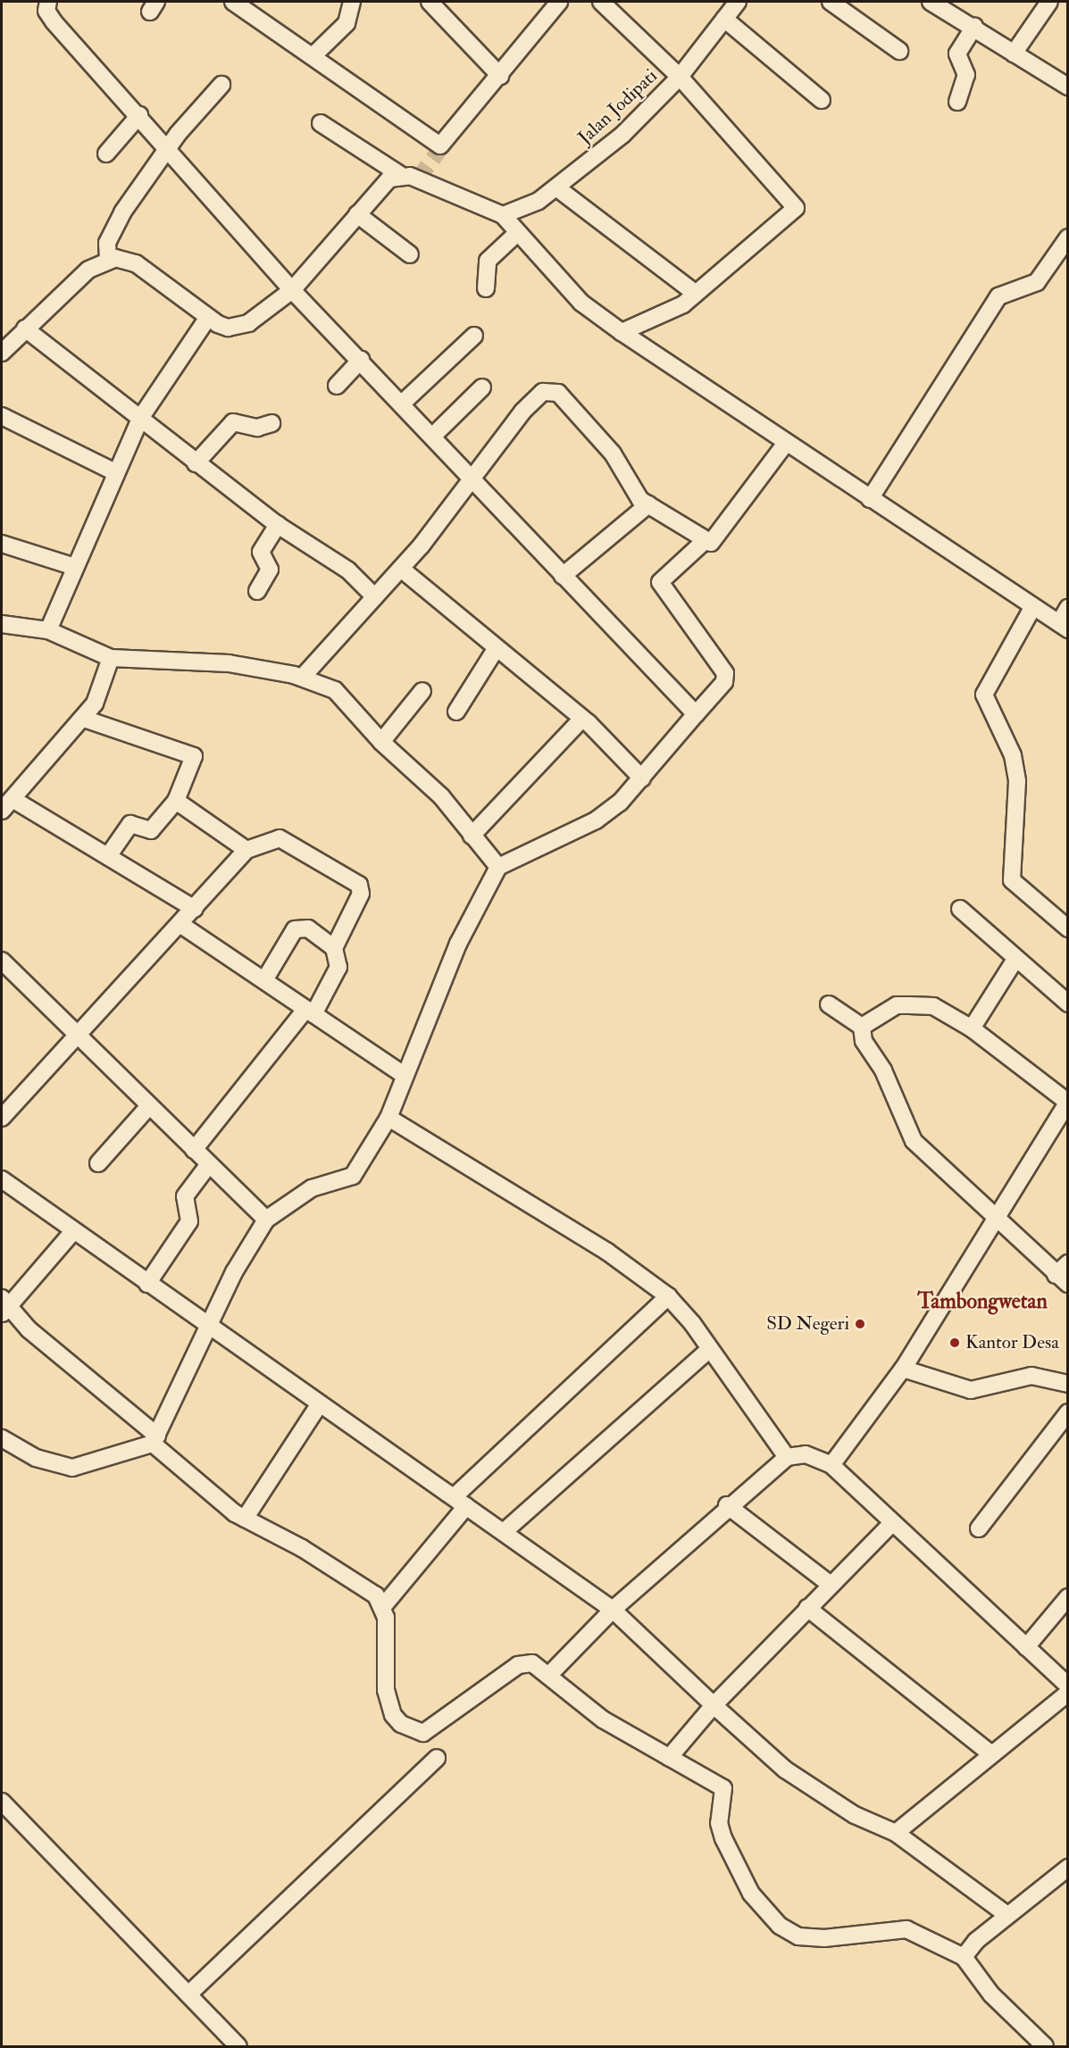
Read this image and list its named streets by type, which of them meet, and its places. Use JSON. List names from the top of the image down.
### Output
{
  "streets": {
    "street": ["Jalan Jodipati"]
  },
  "districts": ["Tambongwetan"],
  "places": ["SD Negeri", "Kantor Desa"]
}
